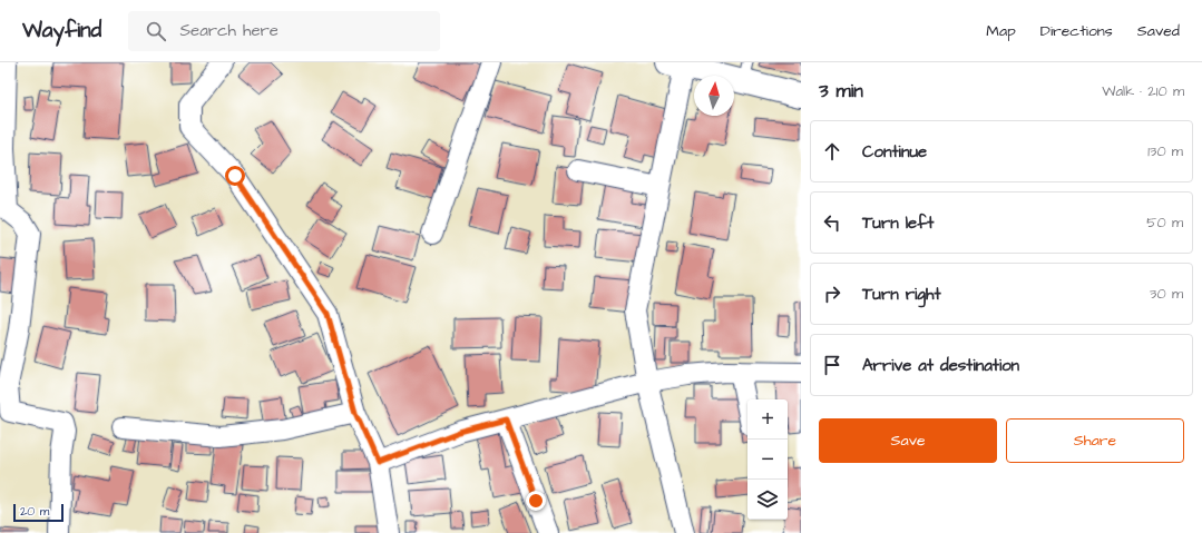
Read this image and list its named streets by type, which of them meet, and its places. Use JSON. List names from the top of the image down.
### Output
{
  "scale_bar": "20 m",
  "north": "top",
  "page": {
    "header": "Wayfind",
    "search": "Search here",
    "nav": ["Map", "Directions", "Saved"],
    "heading": ["3 min", "Walk · 210 m"],
    "list": [
      ["Continue", "130 m"],
      ["Turn left", "50 m"],
      ["Turn right", "30 m"],
      "Arrive at destination"
    ],
    "map_buttons": ["+", "−"],
    "buttons": ["Save", "Share"],
    "scale": "20 m"
  }
}
